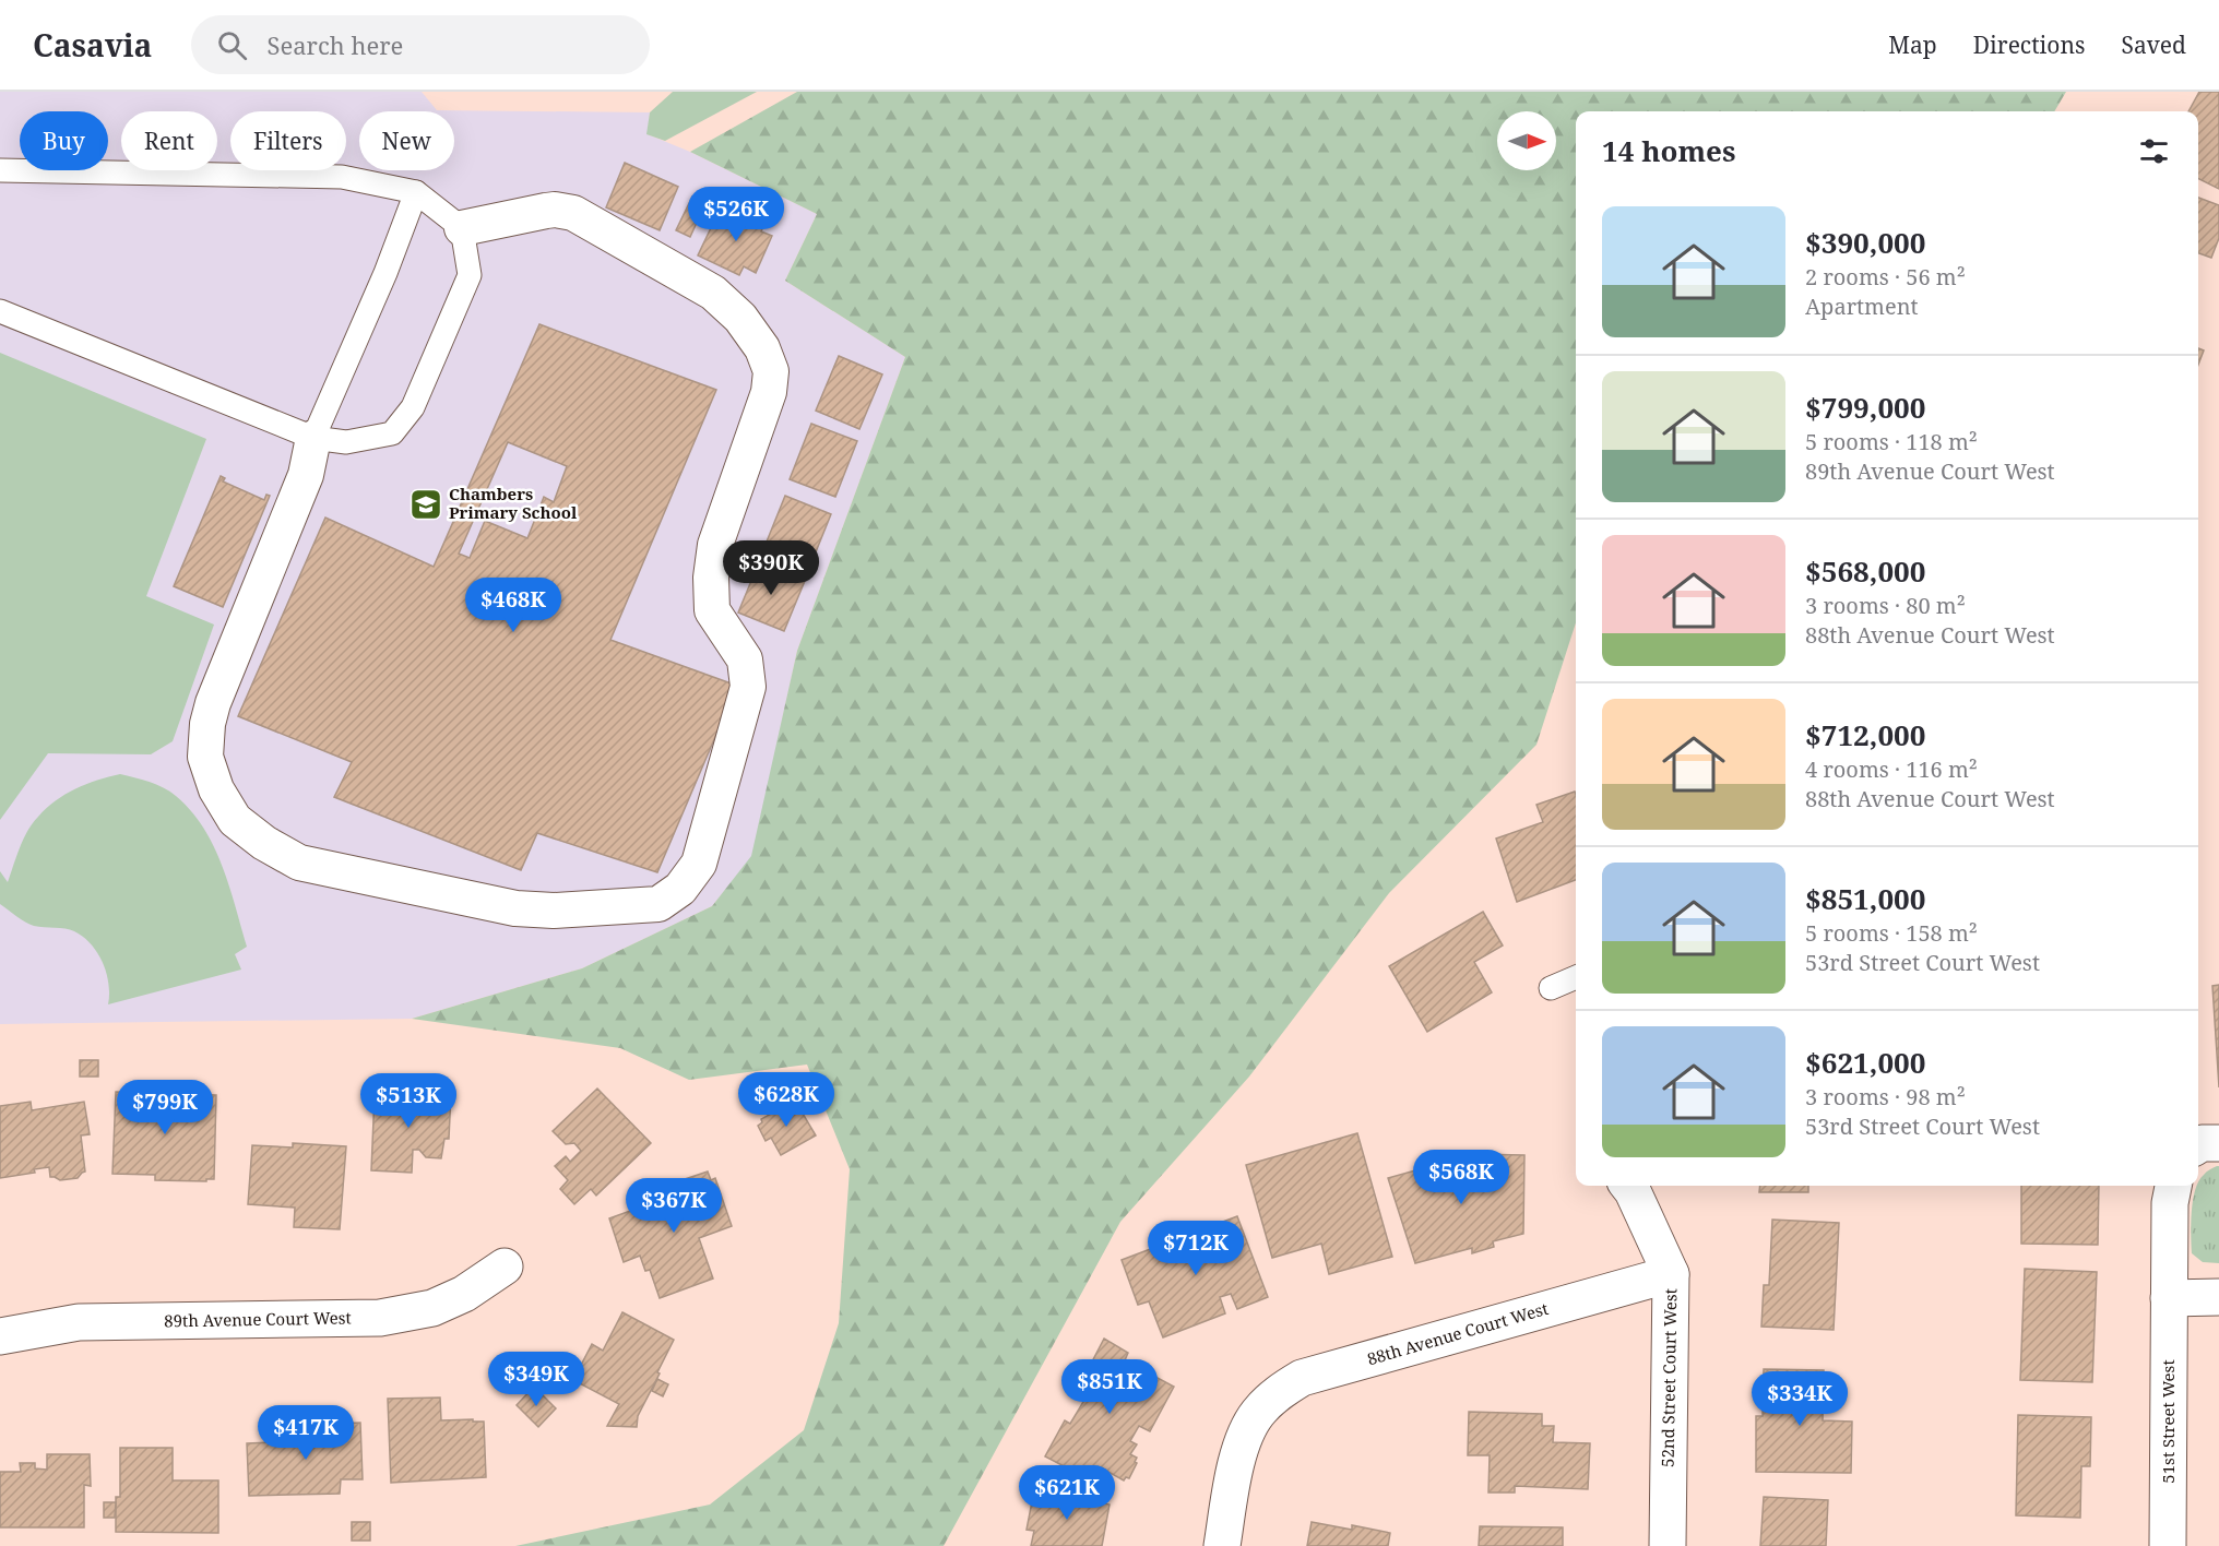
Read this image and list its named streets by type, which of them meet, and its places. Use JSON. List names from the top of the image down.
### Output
{
  "streets": {
    "street": [
      "89th Avenue Court West",
      "88th Avenue Court West",
      "52nd Street Court West",
      "51st Street West"
    ]
  },
  "crossings": [
    ["88th Avenue Court West", "52nd Street Court West"]
  ],
  "places": {
    "school or university": ["Chambers Primary School"]
  },
  "north": "right",
  "page": {
    "header": "Casavia",
    "search": "Search here",
    "nav": ["Map", "Directions", "Saved"],
    "chip": [
      "Buy",
      "Rent",
      "Filters",
      "New"
    ],
    "heading": "14 homes",
    "price": [
      "$526K",
      "$390K",
      "$468K",
      "$628K",
      "$513K",
      "$799K",
      "$568K",
      "$367K",
      "$712K",
      "$349K",
      "$851K",
      "$334K",
      "$417K",
      "$621K"
    ],
    "list": [
      {
        "name": "$390,000",
        "note": "2 rooms · 56 m² · Apartment"
      },
      {
        "name": "$799,000",
        "note": "5 rooms · 118 m² · 89th Avenue Court West"
      },
      {
        "name": "$568,000",
        "note": "3 rooms · 80 m² · 88th Avenue Court West"
      },
      {
        "name": "$712,000",
        "note": "4 rooms · 116 m² · 88th Avenue Court West"
      },
      {
        "name": "$851,000",
        "note": "5 rooms · 158 m² · 53rd Street Court West"
      },
      {
        "name": "$621,000",
        "note": "3 rooms · 98 m² · 53rd Street Court West"
      }
    ]
  }
}
